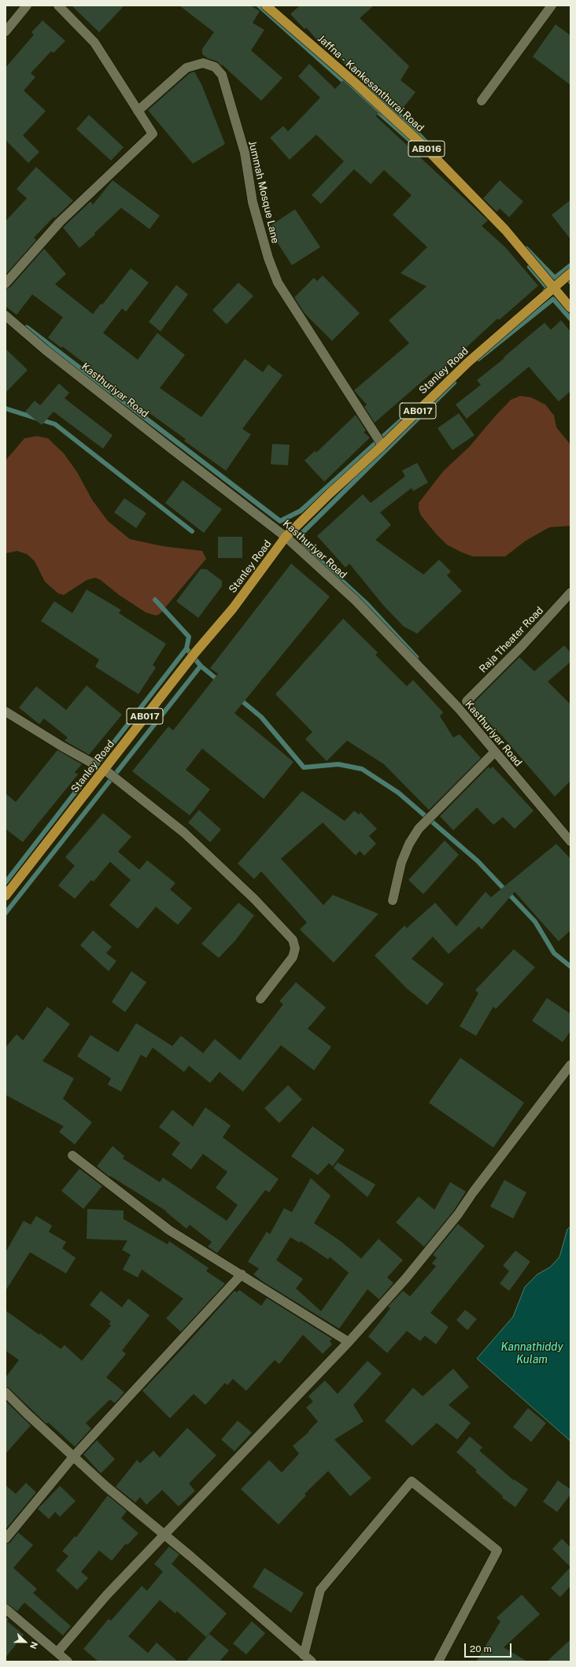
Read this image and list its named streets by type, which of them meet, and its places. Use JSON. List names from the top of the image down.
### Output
{
  "streets": {
    "main road": [
      "Jaffna - Kankesanthurai Road",
      "AB016",
      "Stanley Road",
      "AB017"
    ],
    "street": ["Jummah Mosque Lane", "Kasthuriyar Road", "Raja Theater Road"]
  },
  "crossings": [
    ["Jaffna - Kankesanthurai Road", "Stanley Road"],
    ["Jaffna - Kankesanthurai Road", "AB017"],
    ["Jummah Mosque Lane", "Stanley Road"],
    ["Stanley Road", "Kasthuriyar Road"],
    ["Stanley Road", "AB017"]
  ],
  "water": ["Kannathiddy Kulam"],
  "scale_bar": "20 m",
  "north": "right"
}
